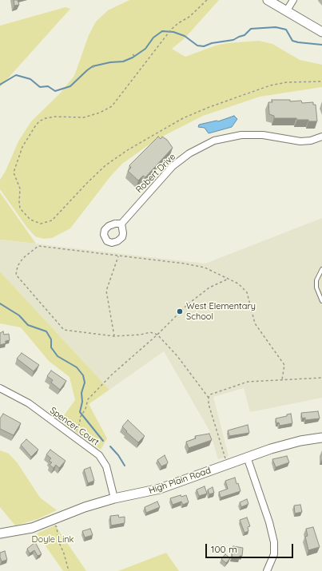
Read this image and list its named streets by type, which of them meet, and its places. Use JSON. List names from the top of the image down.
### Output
{
  "streets": {
    "street": ["Robert Drive", "Spencer Court", "High Plain Road"]
  },
  "crossings": [
    ["Spencer Court", "High Plain Road"]
  ],
  "parks": ["Doyle Link"],
  "places": ["West Elementary School"],
  "scale_bar": "100 m"
}
